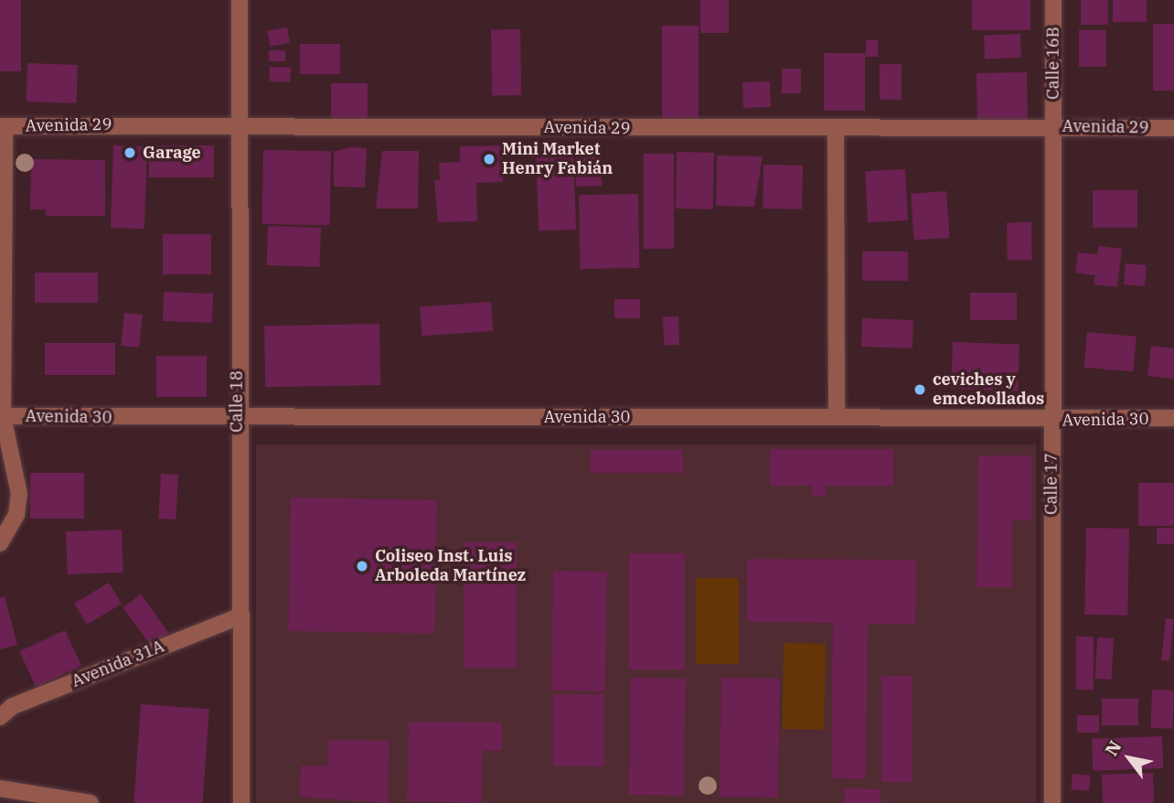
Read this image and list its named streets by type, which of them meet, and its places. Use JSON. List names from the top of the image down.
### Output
{
  "streets": {
    "street": [
      "Calle 16B",
      "Avenida 29",
      "Calle 18",
      "Avenida 30",
      "Calle 17",
      "Avenida 31A"
    ]
  },
  "crossings": [
    ["Calle 16B", "Avenida 29"],
    ["Calle 16B", "Calle 17"],
    ["Avenida 29", "Calle 18"],
    ["Avenida 29", "Calle 17"],
    ["Calle 18", "Avenida 30"],
    ["Calle 18", "Avenida 31A"],
    ["Avenida 30", "Calle 17"]
  ],
  "places": [
    "Garage",
    "Mini Market Henry Fabián",
    "ceviches y emcebollados",
    "Coliseo Inst. Luis Arboleda Martínez"
  ],
  "north": "top left"
}
